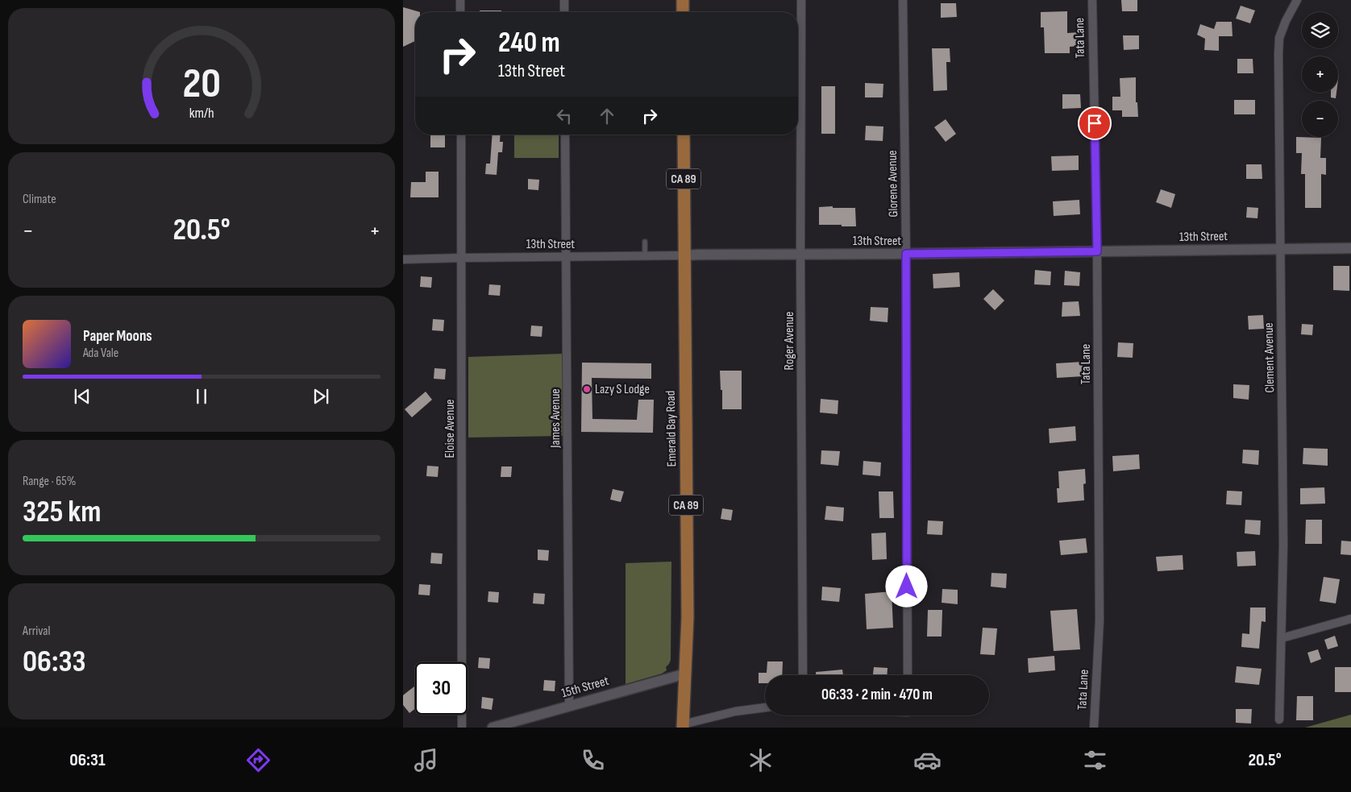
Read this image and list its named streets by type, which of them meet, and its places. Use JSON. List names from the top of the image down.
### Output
{
  "streets": {
    "main road": ["CA 89", "Emerald Bay Road"],
    "street": [
      "Tata Lane",
      "Glorene Avenue",
      "13th Street",
      "Roger Avenue",
      "Clement Avenue",
      "James Avenue",
      "Eloise Avenue",
      "15th Street"
    ]
  },
  "crossings": [
    ["Tata Lane", "13th Street"],
    ["Glorene Avenue", "13th Street"],
    ["13th Street", "Roger Avenue"],
    ["13th Street", "Clement Avenue"],
    ["13th Street", "James Avenue"],
    ["13th Street", "Eloise Avenue"],
    ["13th Street", "Emerald Bay Road"],
    ["James Avenue", "15th Street"],
    ["Emerald Bay Road", "15th Street"]
  ],
  "places": ["Lazy S Lodge"],
  "page": {
    "map_buttons": ["+", "−"],
    "turn": ["240 m", "13th Street"],
    "tile": [
      "Climate",
      ["Range · 65%", "325 km"],
      ["Arrival", "06:33"]
    ],
    "heat": ["−", "20.5°", "+"],
    "song": ["Paper Moons", "Ada Vale"],
    "limit": "30",
    "trip": "06:33 · 2 min · 470 m",
    "tabs": ["06:31", "20.5°"],
    "gauge": ["20", "km/h"]
  }
}
